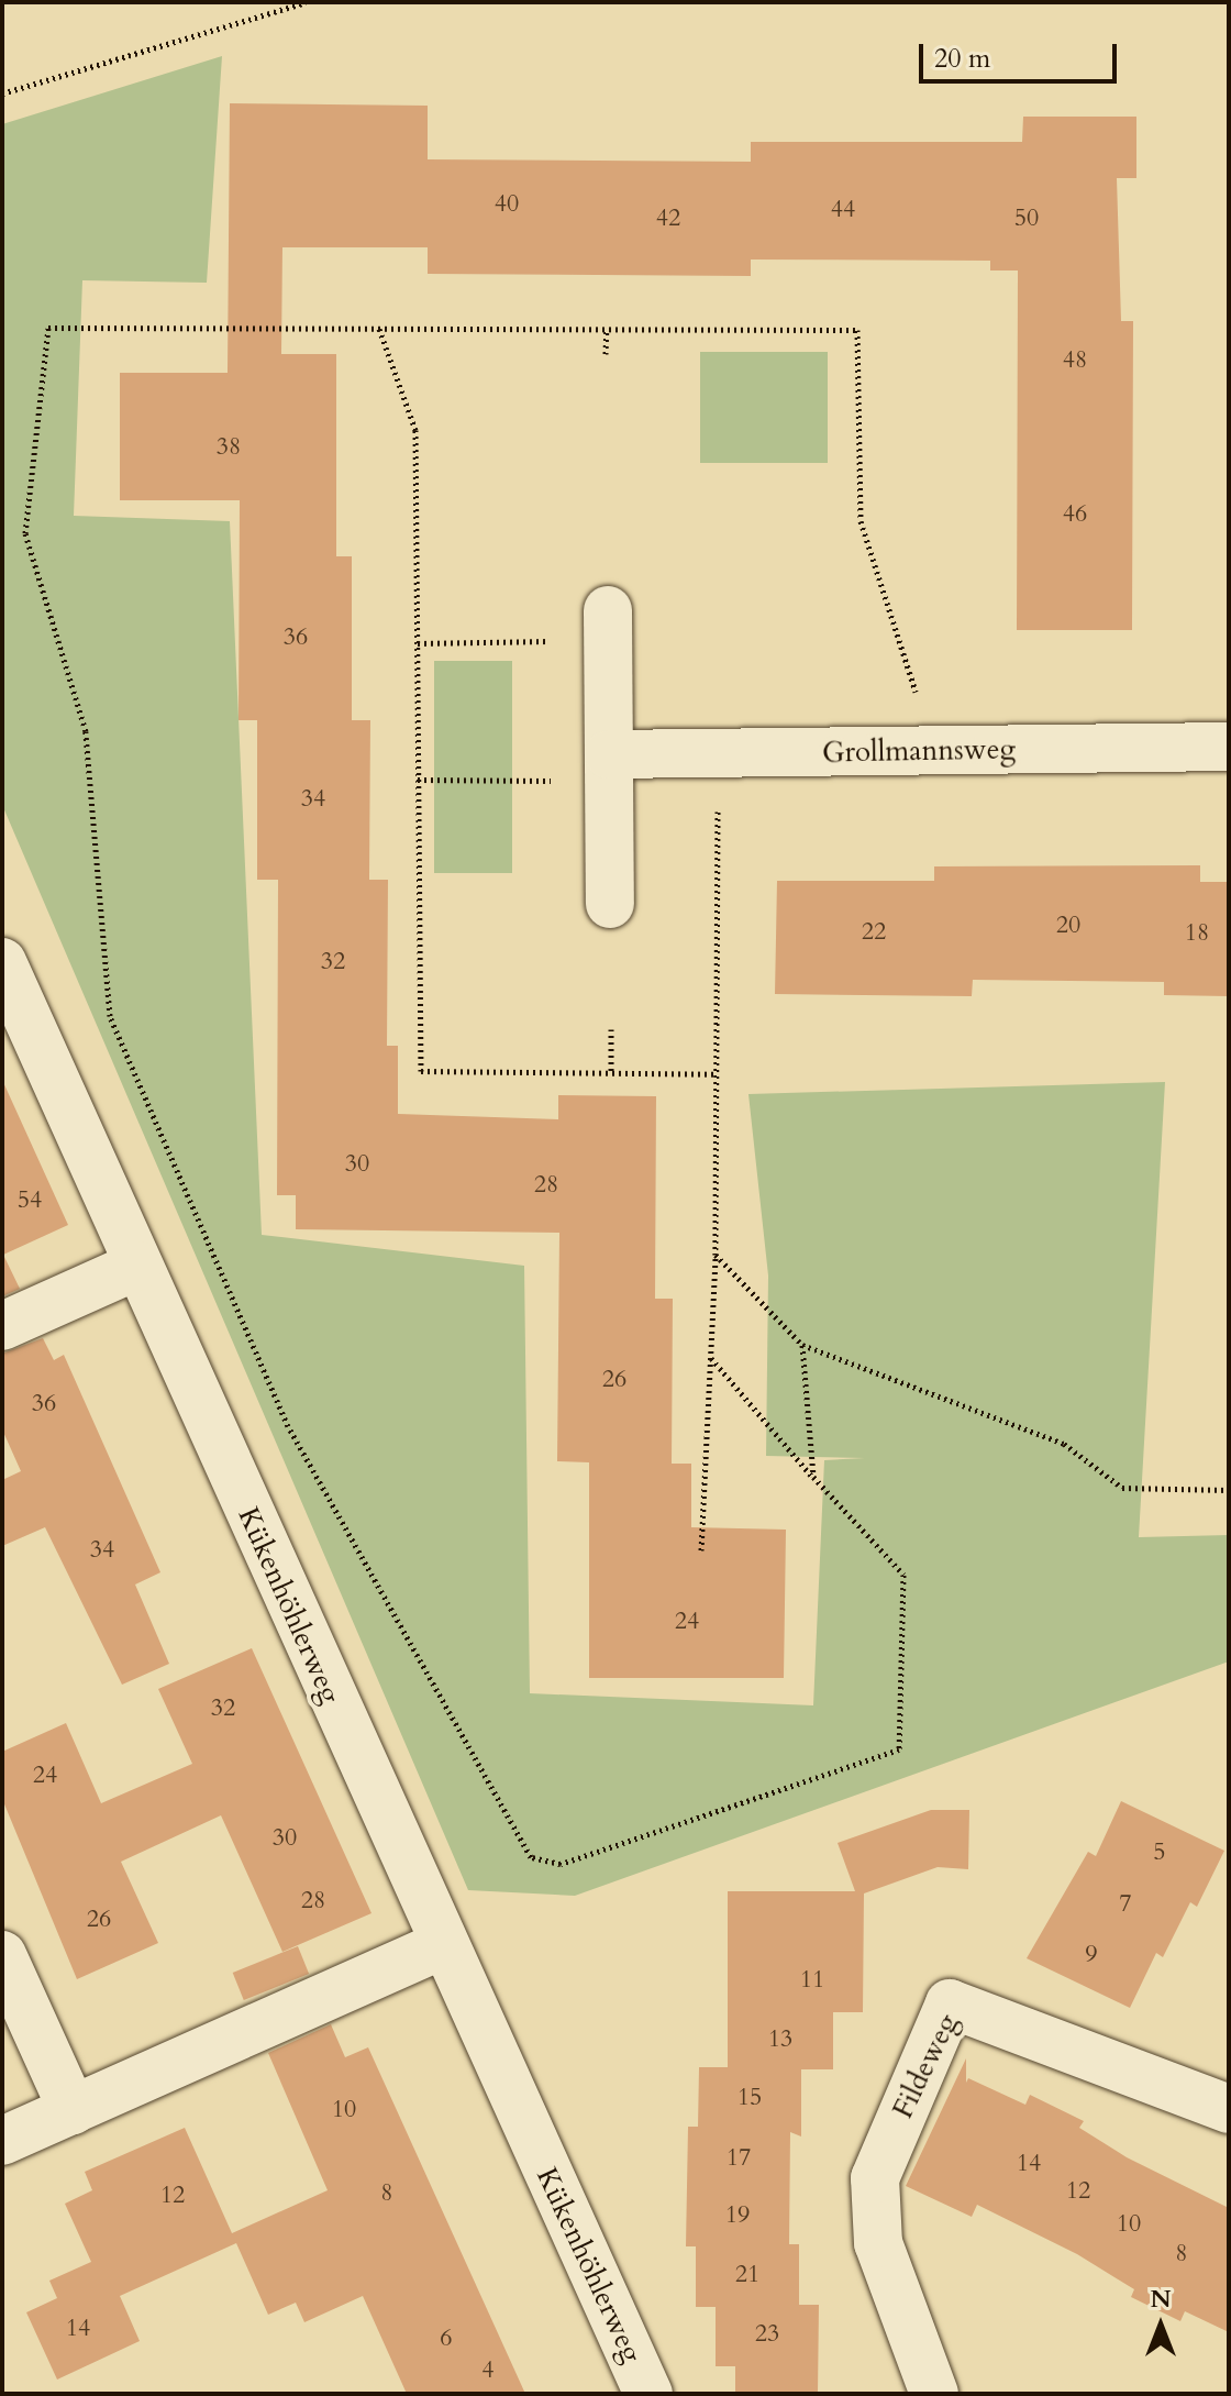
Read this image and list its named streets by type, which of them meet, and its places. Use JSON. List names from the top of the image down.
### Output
{
  "streets": {
    "street": ["Grollmannsweg", "Kükenhöhlerweg", "Fildeweg"]
  },
  "house_numbers": [
    "40",
    "44",
    "42",
    "50",
    "48",
    "38",
    "46",
    "36",
    "34",
    "20",
    "22",
    "18",
    "32",
    "30",
    "28",
    "54",
    "26",
    "36",
    "34",
    "24",
    "32",
    "24",
    "30",
    "5",
    "28",
    "7",
    "26",
    "9",
    "11",
    "13",
    "15",
    "10",
    "17",
    "14",
    "12",
    "8",
    "12",
    "19",
    "10",
    "8",
    "21",
    "14",
    "23",
    "6",
    "4"
  ],
  "scale_bar": "20 m",
  "north": "top"
}
